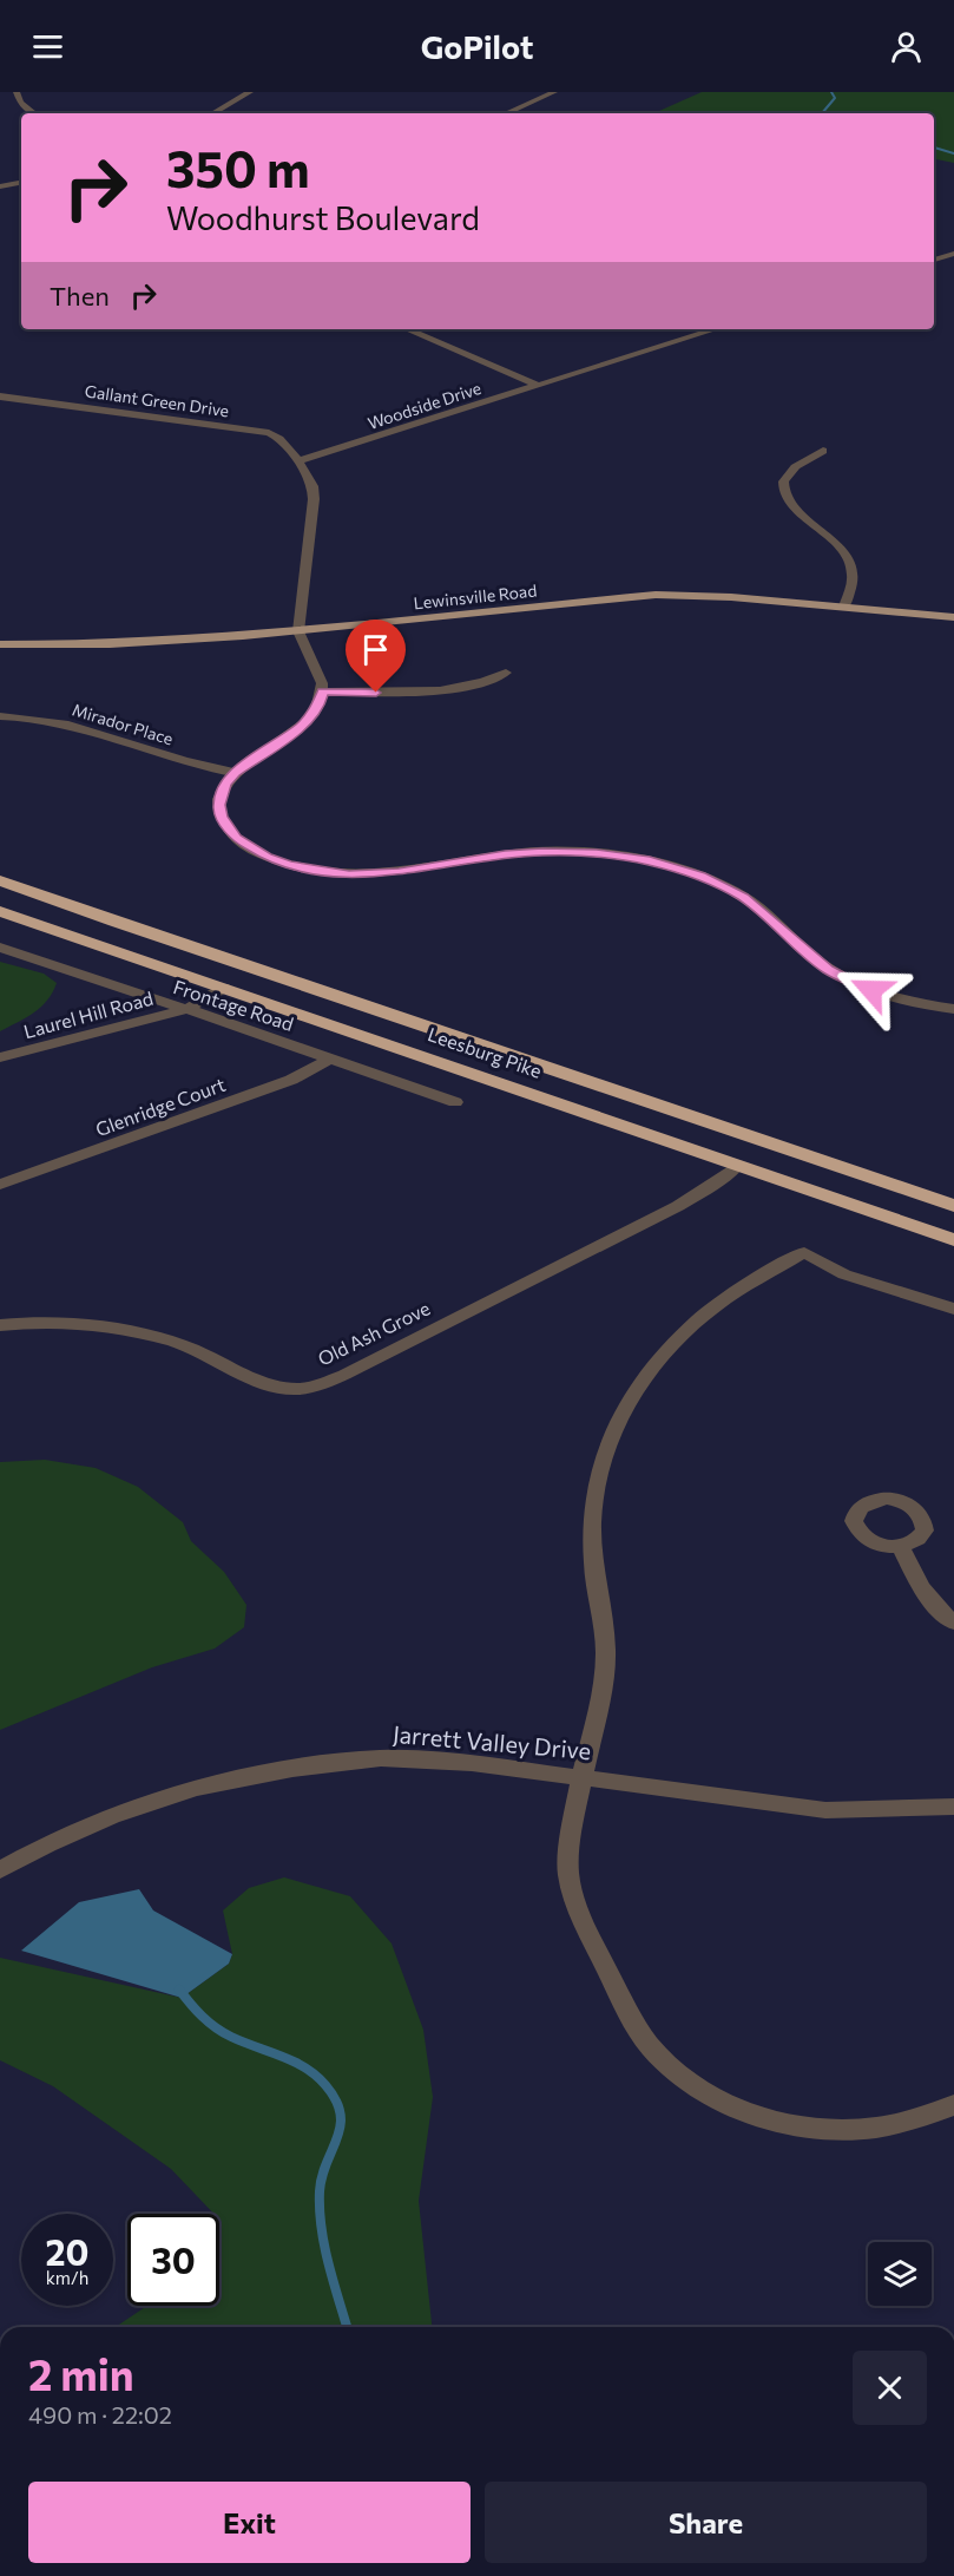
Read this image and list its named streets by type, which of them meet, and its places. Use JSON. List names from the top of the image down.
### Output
{
  "streets": {
    "highway": ["Leesburg Pike"],
    "main road": ["Lewinsville Road"],
    "street": [
      "Gallant Green Drive",
      "Woodside Drive",
      "Mirador Place",
      "Frontage Road",
      "Laurel Hill Road",
      "Glenridge Court",
      "Old Ash Grove",
      "Jarrett Valley Drive"
    ]
  },
  "crossings": [
    ["Gallant Green Drive", "Woodside Drive"],
    ["Frontage Road", "Laurel Hill Road"],
    ["Frontage Road", "Glenridge Court"],
    ["Laurel Hill Road", "Leesburg Pike"],
    ["Leesburg Pike", "Old Ash Grove"]
  ],
  "page": {
    "header": "GoPilot",
    "turn": ["350 m", "Woodhurst Boulevard"],
    "then": "Then",
    "speed": "20 km/h",
    "limit": "30",
    "heading": ["2 min", "490 m · 22:02"],
    "buttons": ["Exit", "Share"]
  }
}
